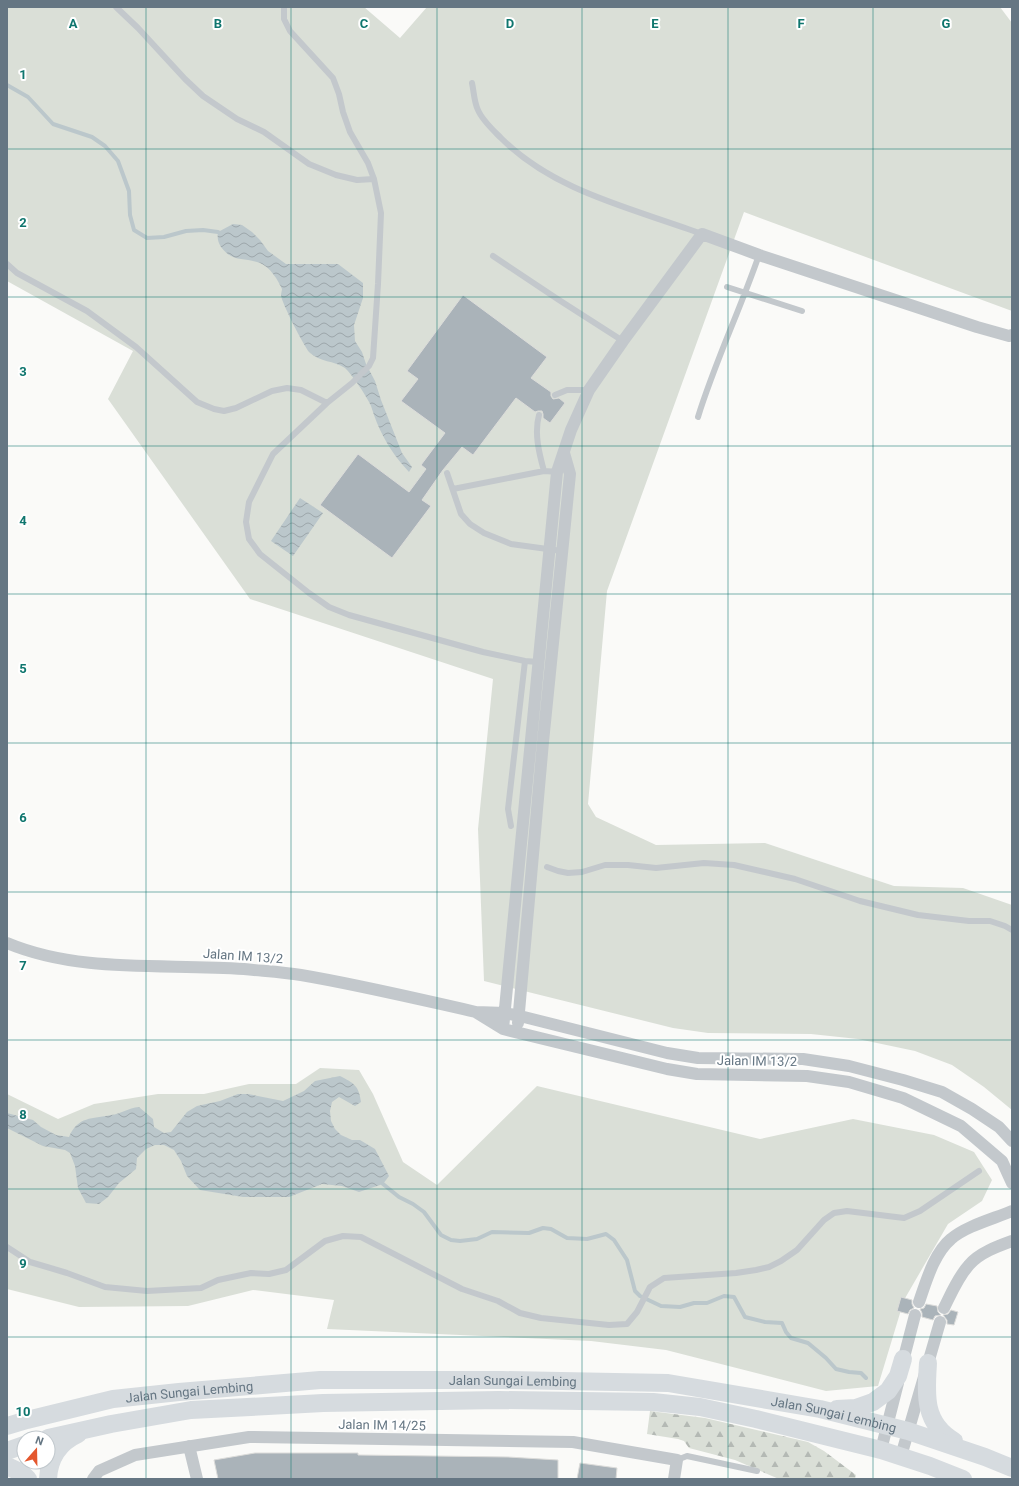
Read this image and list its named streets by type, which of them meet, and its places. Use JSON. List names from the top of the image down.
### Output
{
  "streets": {
    "main road": ["Jalan Sungai Lembing"],
    "street": ["Jalan IM 13/2", "Jalan IM 14/25"]
  },
  "north": "top",
  "grid": {
    "columns": [
      "A",
      "B",
      "C",
      "D",
      "E",
      "F",
      "G"
    ],
    "rows": [
      "1",
      "2",
      "3",
      "4",
      "5",
      "6",
      "7",
      "8",
      "9",
      "10"
    ]
  }
}
